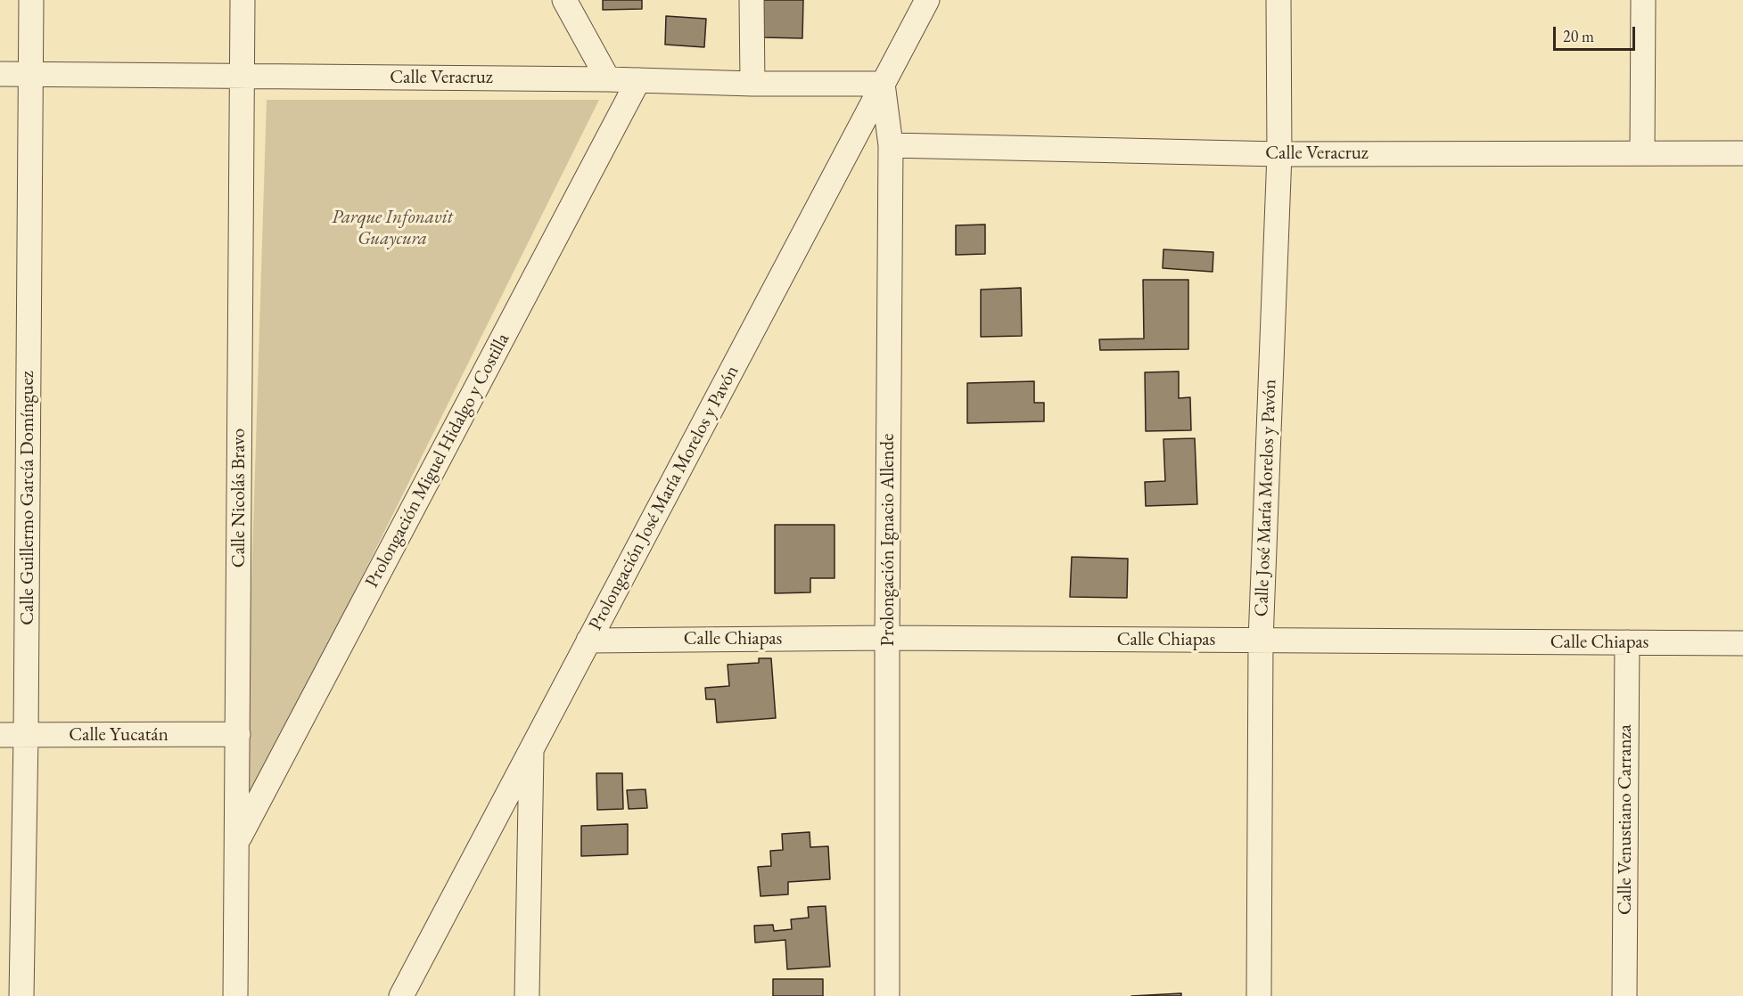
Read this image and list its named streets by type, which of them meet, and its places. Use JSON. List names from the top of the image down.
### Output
{
  "streets": {
    "street": [
      "Calle Veracruz",
      "Prolongación Miguel Hidalgo y Costilla",
      "Calle Guillermo García Domínguez",
      "Calle Nicolás Bravo",
      "Prolongación José María Morelos y Pavón",
      "Calle José María Morelos y Pavón",
      "Prolongación Ignacio Allende",
      "Calle Chiapas",
      "Calle Yucatán",
      "Calle Venustiano Carranza"
    ]
  },
  "crossings": [
    ["Calle Veracruz", "Prolongación Miguel Hidalgo y Costilla"],
    ["Calle Veracruz", "Calle Guillermo García Domínguez"],
    ["Calle Veracruz", "Calle Nicolás Bravo"],
    ["Calle Veracruz", "Prolongación José María Morelos y Pavón"],
    ["Calle Veracruz", "Calle José María Morelos y Pavón"],
    ["Calle Veracruz", "Prolongación Ignacio Allende"],
    ["Prolongación Miguel Hidalgo y Costilla", "Calle Nicolás Bravo"],
    ["Calle Guillermo García Domínguez", "Calle Yucatán"],
    ["Calle Nicolás Bravo", "Calle Yucatán"],
    ["Prolongación José María Morelos y Pavón", "Prolongación Ignacio Allende"],
    ["Prolongación José María Morelos y Pavón", "Calle Chiapas"],
    ["Calle José María Morelos y Pavón", "Calle Chiapas"],
    ["Prolongación Ignacio Allende", "Calle Chiapas"],
    ["Calle Chiapas", "Calle Venustiano Carranza"]
  ],
  "parks": ["Parque Infonavit Guaycura"],
  "scale_bar": "20 m"
}
